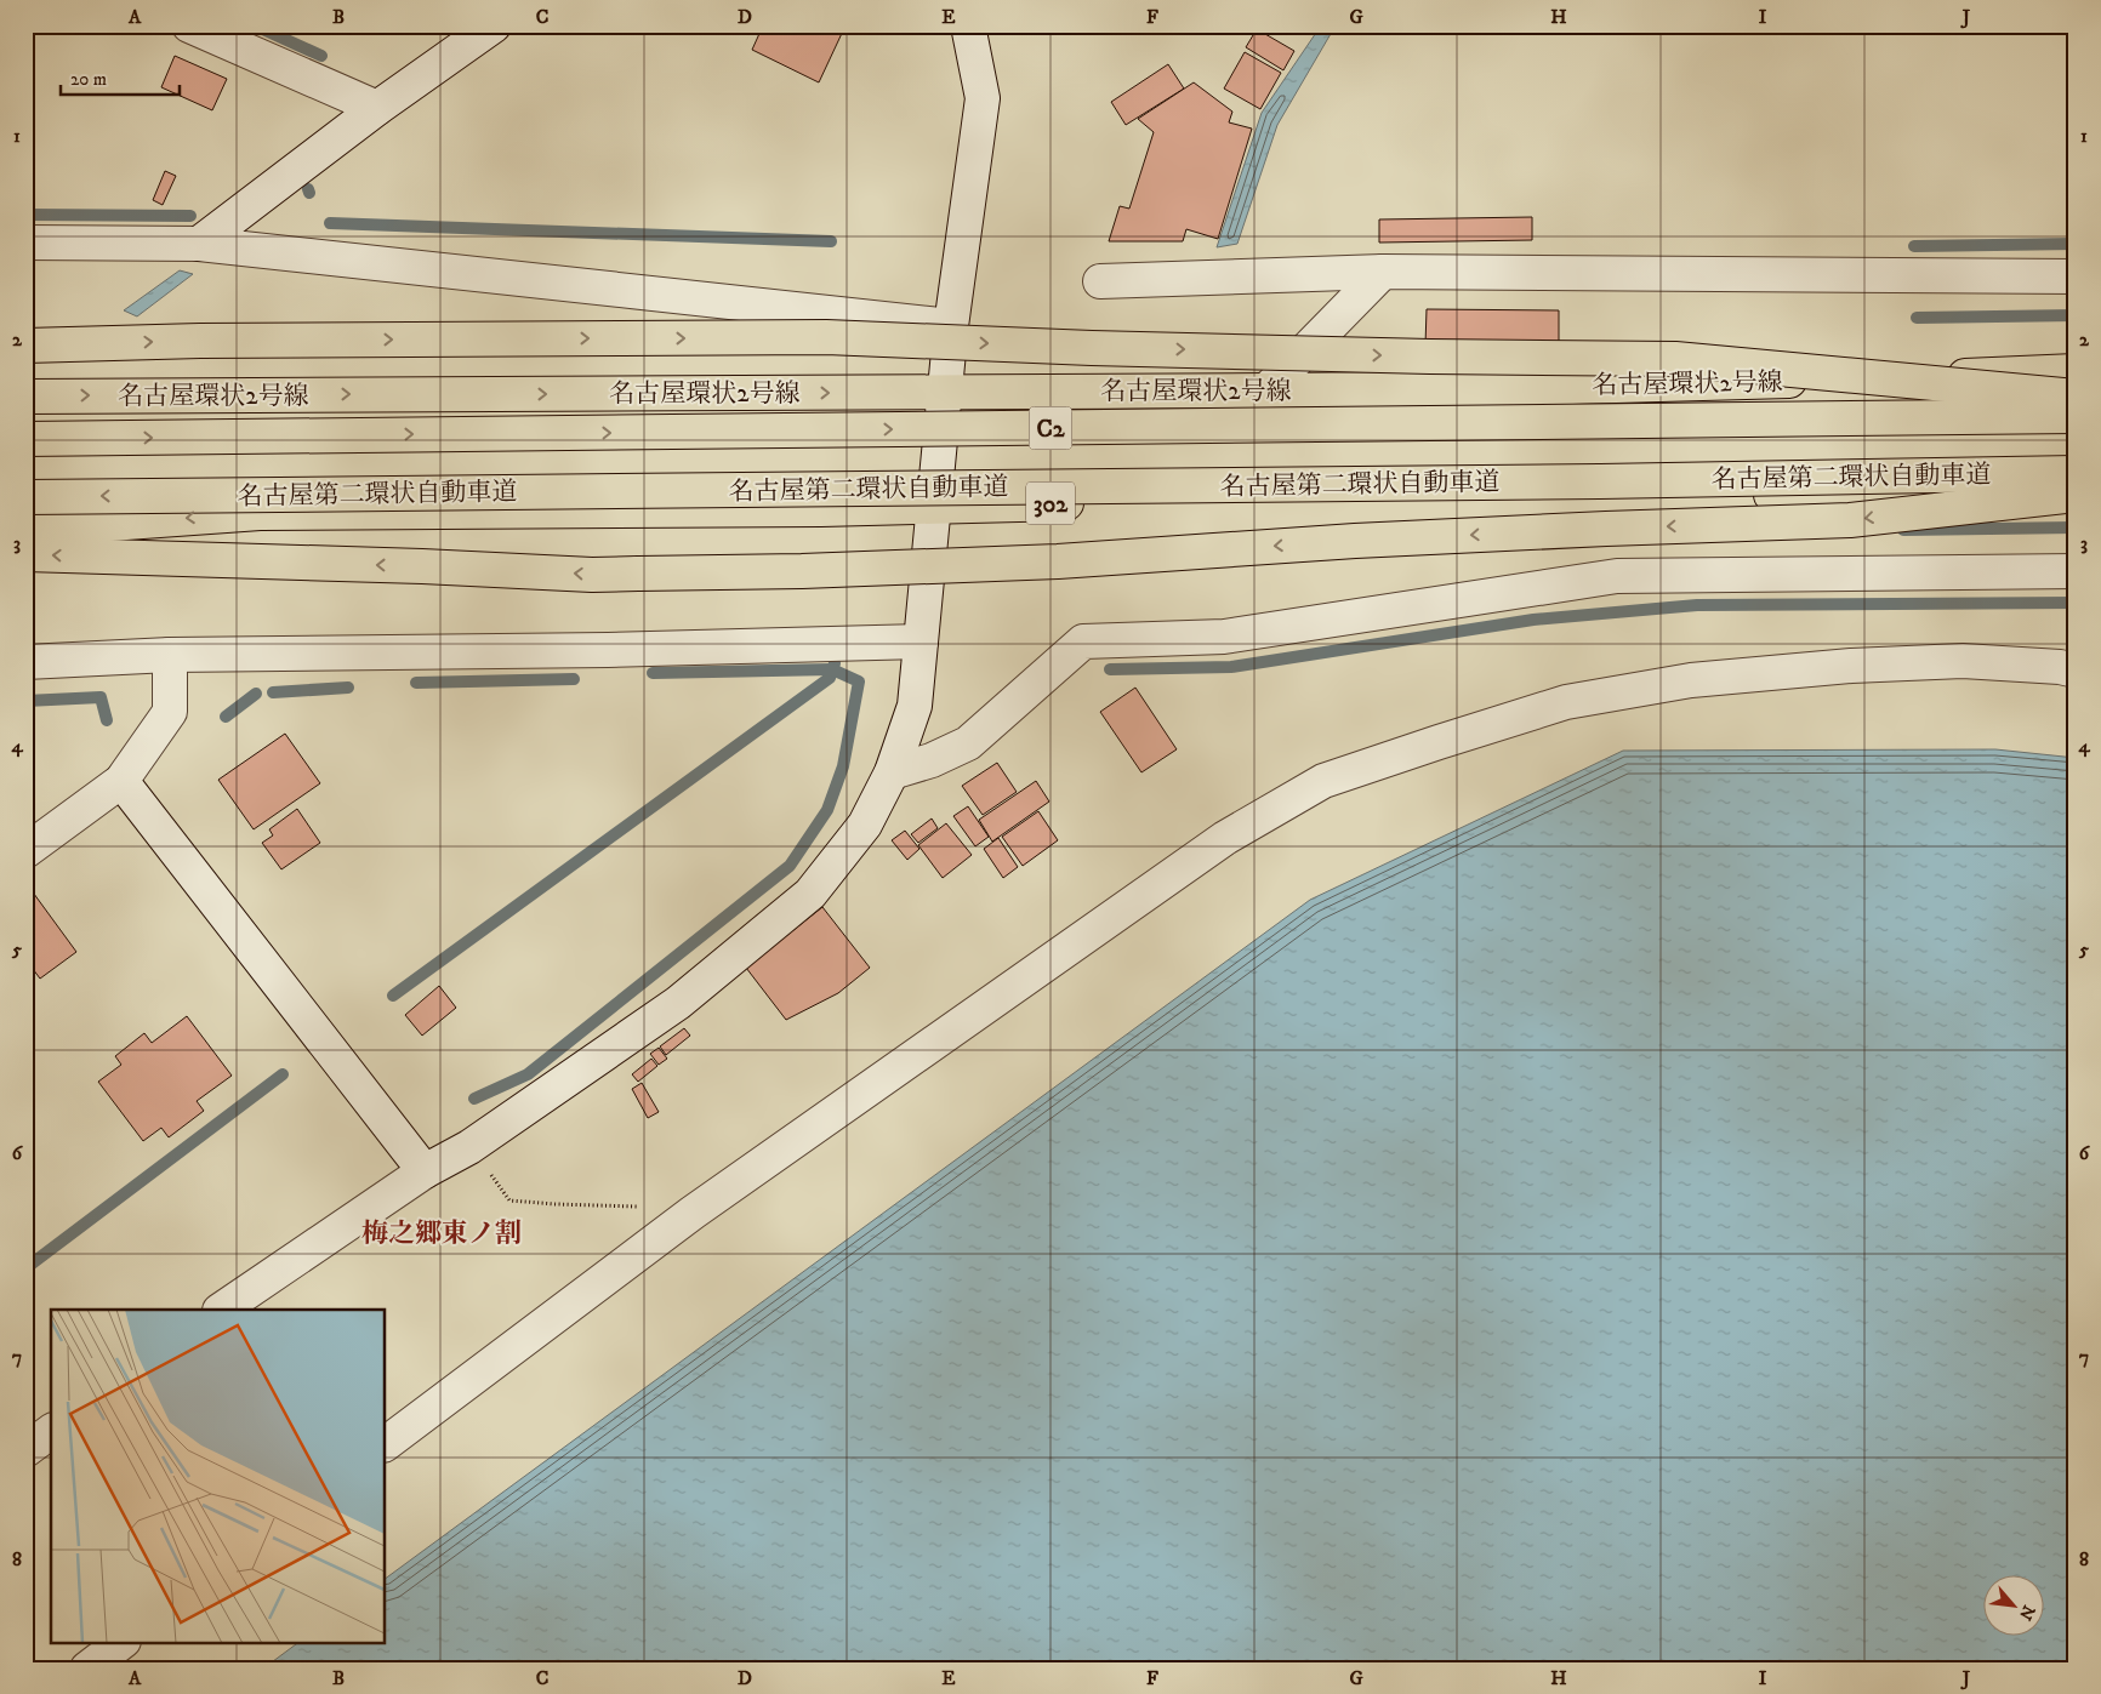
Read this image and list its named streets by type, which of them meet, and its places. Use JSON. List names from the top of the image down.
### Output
{
  "streets": {
    "highway": [
      "名古屋環状2号線",
      "C2",
      "名古屋第二環状自動車道",
      "302"
    ]
  },
  "districts": ["梅之郷東ノ割"],
  "scale_bar": "20 m",
  "north": "bottom right",
  "grid": {
    "columns": [
      "A",
      "B",
      "C",
      "D",
      "E",
      "F",
      "G",
      "H",
      "I",
      "J"
    ],
    "rows": [
      "1",
      "2",
      "3",
      "4",
      "5",
      "6",
      "7",
      "8"
    ]
  }
}
